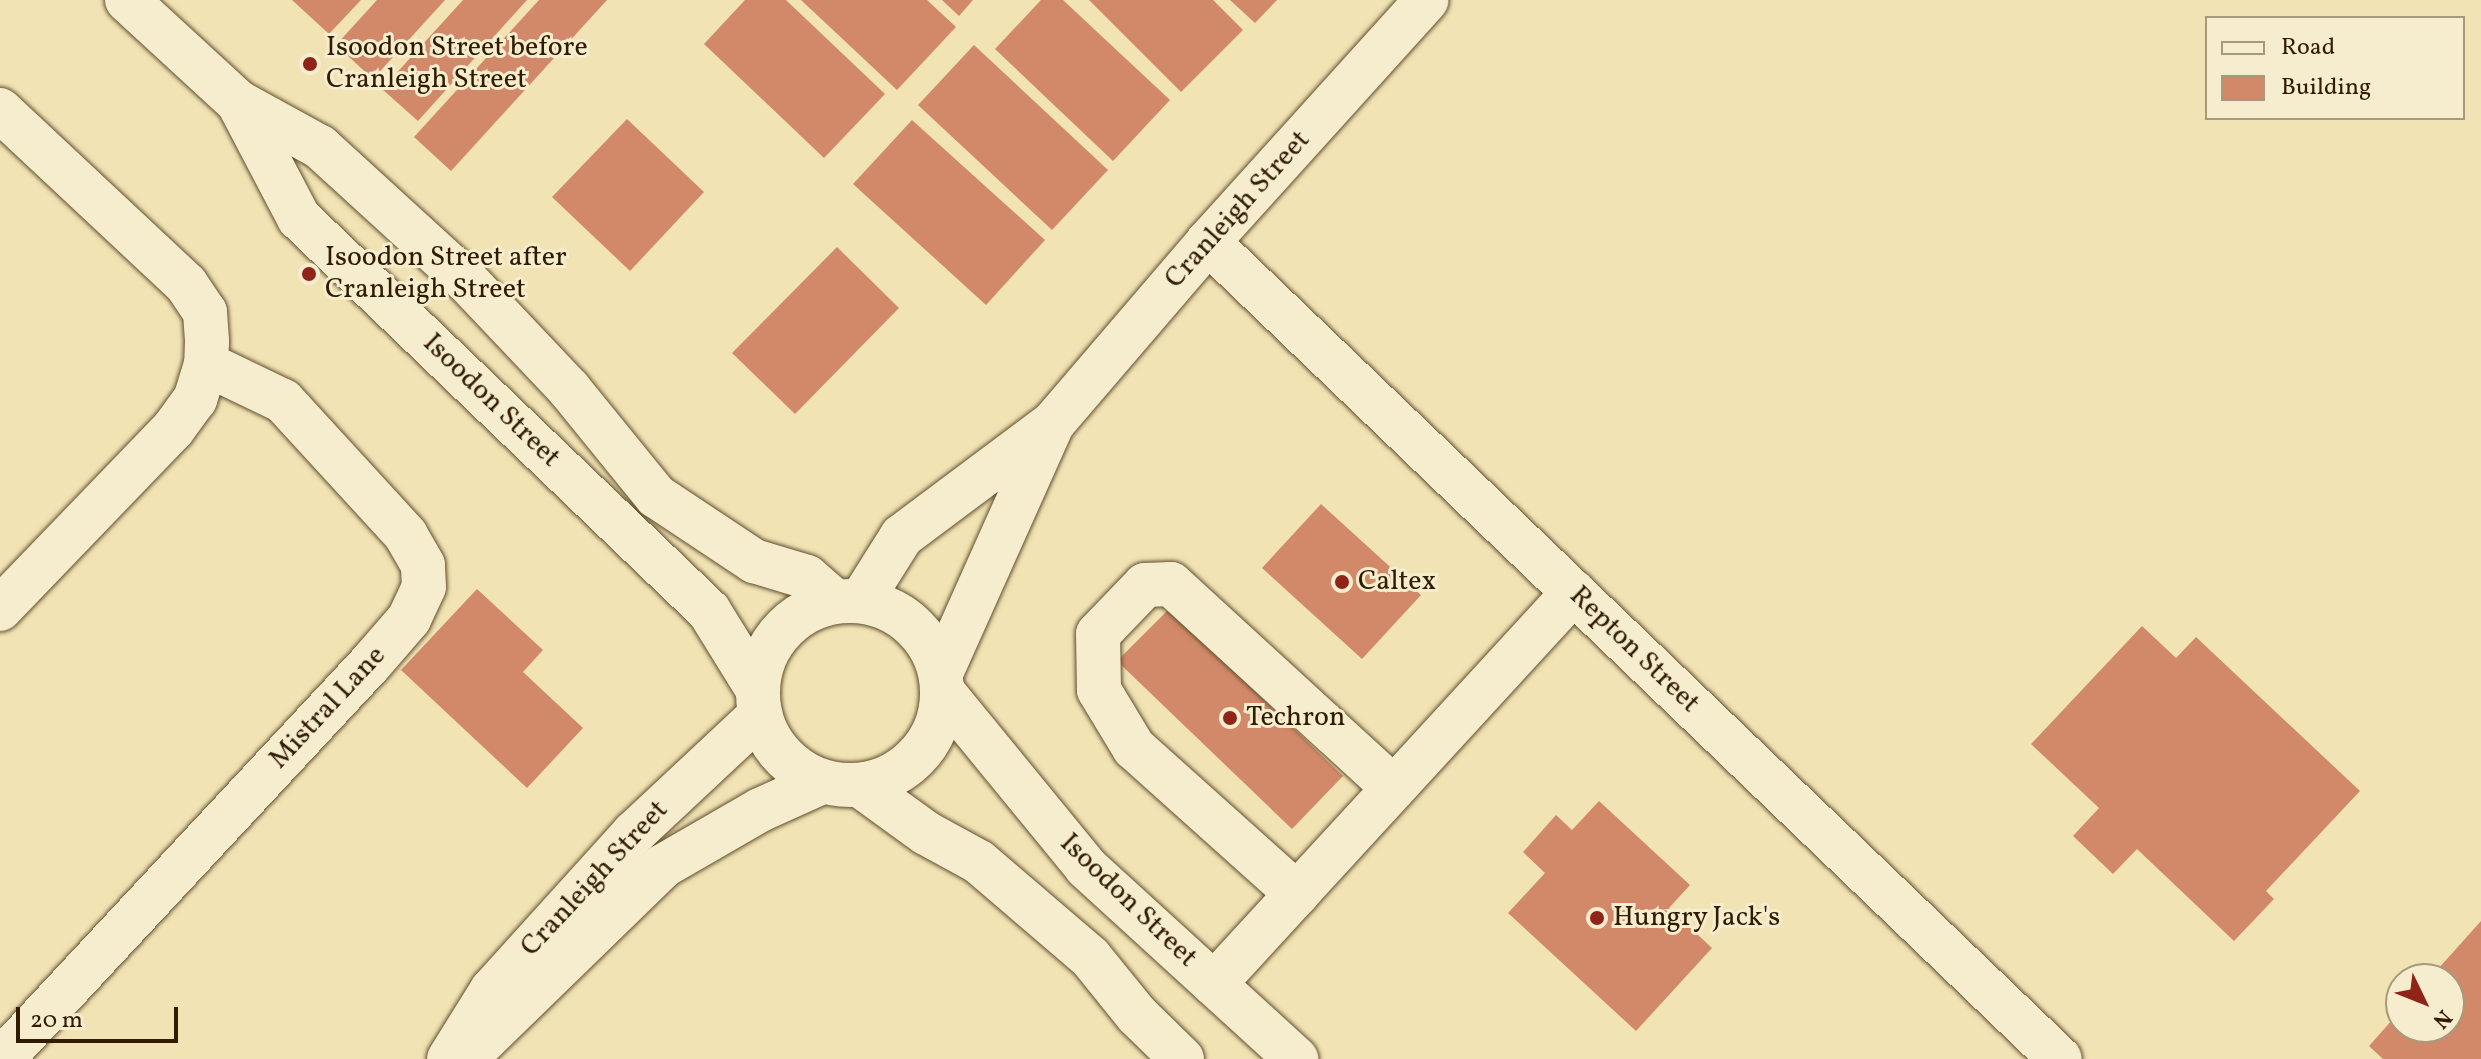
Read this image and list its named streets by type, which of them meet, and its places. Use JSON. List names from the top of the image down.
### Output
{
  "streets": {
    "street": [
      "Cranleigh Street",
      "Isoodon Street",
      "Repton Street",
      "Mistral Lane"
    ]
  },
  "crossings": [
    ["Cranleigh Street", "Isoodon Street"],
    ["Cranleigh Street", "Repton Street"]
  ],
  "places": [
    "Isoodon Street before Cranleigh Street",
    "Isoodon Street after Cranleigh Street",
    "Caltex",
    "Techron",
    "Hungry Jack's"
  ],
  "legend": ["Road", "Building"],
  "scale_bar": "20 m",
  "north": "bottom right"
}
